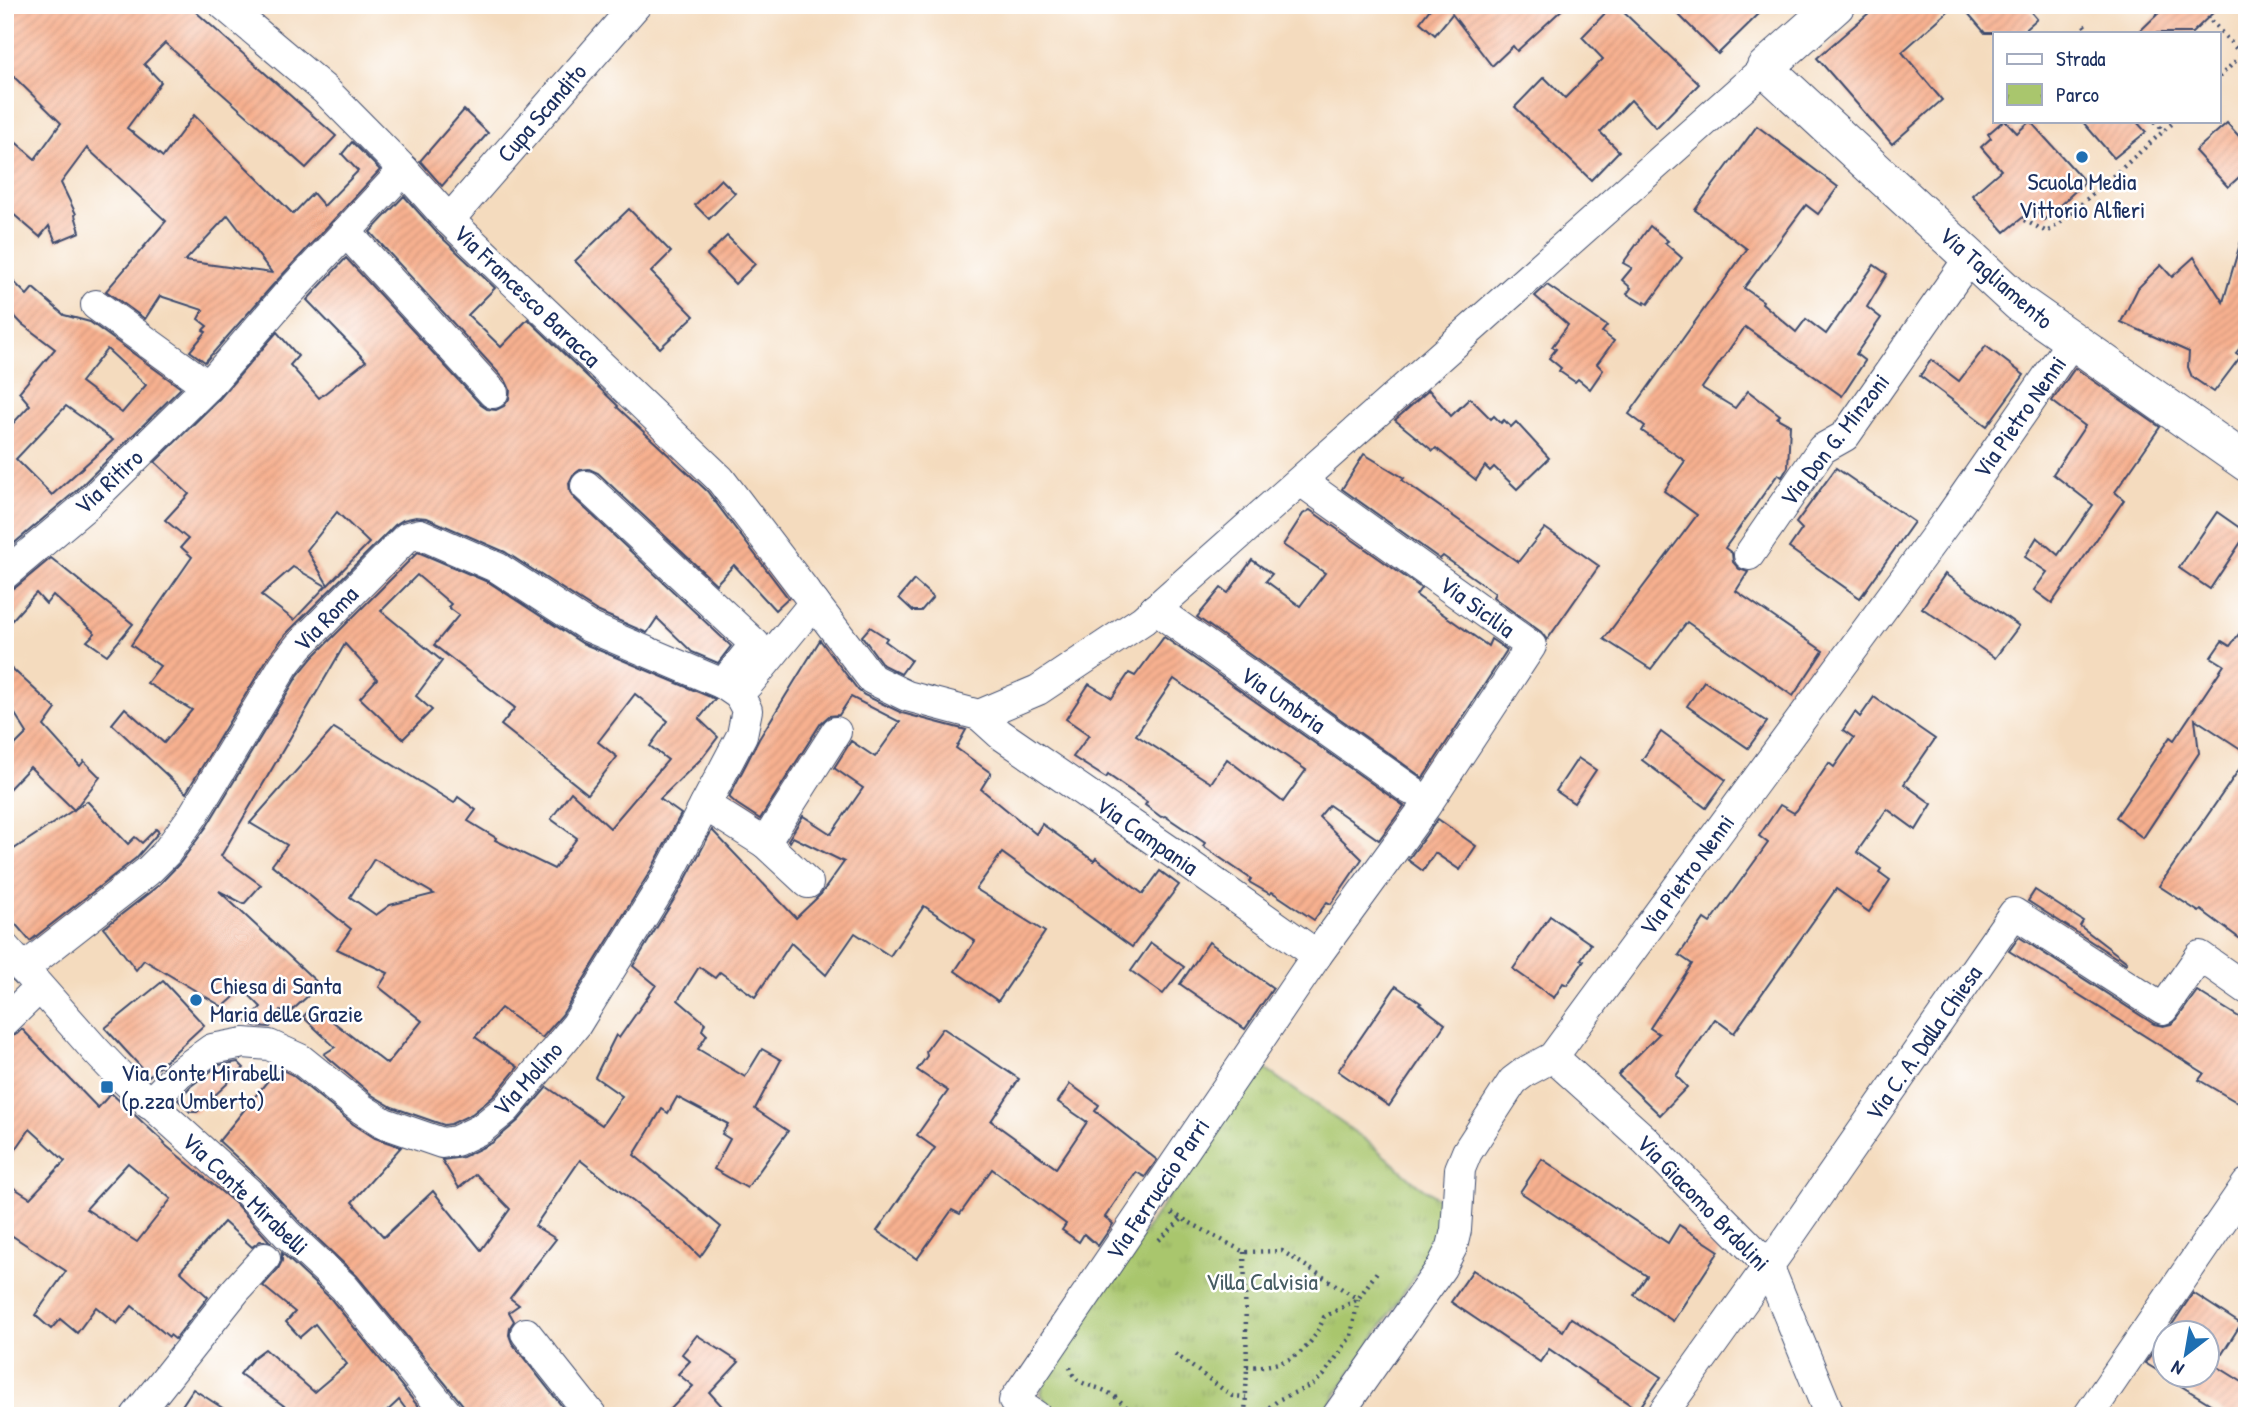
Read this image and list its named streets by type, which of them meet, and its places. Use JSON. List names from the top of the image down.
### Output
{
  "streets": {
    "main road": ["Via Tagliamento"],
    "street": [
      "Cupa Scandito",
      "Via Francesco Baracca",
      "Via Pietro Nenni",
      "Via Don G. Minzoni",
      "Via Ritiro",
      "Via Sicilia",
      "Via Roma",
      "Via Umbria",
      "Via Campania",
      "Via C. A. Dalla Chiesa",
      "Via Molino",
      "Via Ferruccio Parri",
      "Via Conte Mirabelli",
      "Via Giacomo Brdolini"
    ]
  },
  "crossings": [
    ["Cupa Scandito", "Via Francesco Baracca"],
    ["Via Tagliamento", "Via Pietro Nenni"],
    ["Via Tagliamento", "Via Don G. Minzoni"],
    ["Via Francesco Baracca", "Via Ritiro"],
    ["Via Francesco Baracca", "Via Campania"],
    ["Via Pietro Nenni", "Via Giacomo Brdolini"],
    ["Via Sicilia", "Via Umbria"],
    ["Via Sicilia", "Via Ferruccio Parri"],
    ["Via Roma", "Via Molino"],
    ["Via Roma", "Via Conte Mirabelli"],
    ["Via Umbria", "Via Ferruccio Parri"],
    ["Via Campania", "Via Ferruccio Parri"],
    ["Via C. A. Dalla Chiesa", "Via Giacomo Brdolini"],
    ["Via Molino", "Via Conte Mirabelli"]
  ],
  "parks": ["Villa Calvisia"],
  "places": {
    "other": ["Scuola Media Vittorio Alfieri", "Chiesa di Santa Maria delle Grazie"],
    "transit": ["Via Conte Mirabelli (p.zza Umberto)"]
  },
  "legend": ["Strada", "Parco"],
  "north": "bottom left"
}
